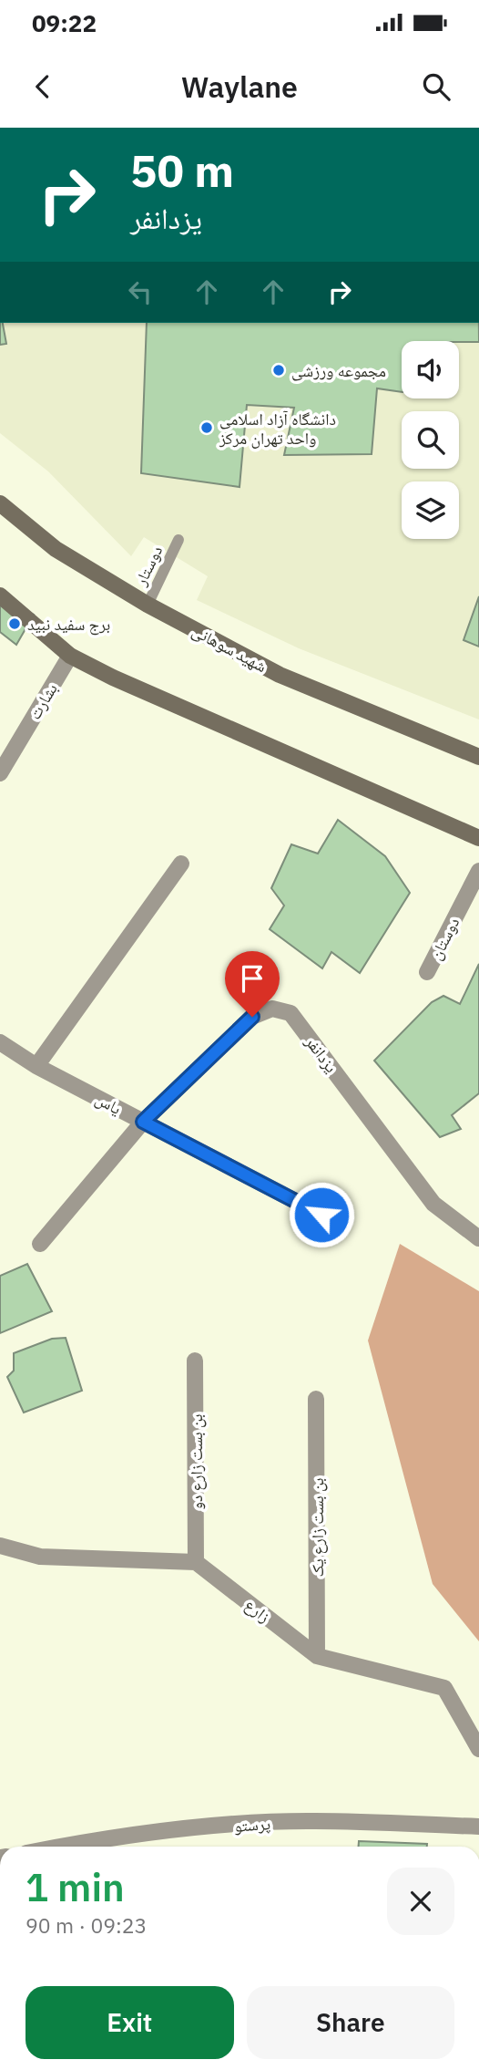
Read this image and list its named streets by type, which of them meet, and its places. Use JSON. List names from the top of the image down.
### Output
{
  "streets": {
    "main road": ["شهید سوهانی"],
    "street": [
      "بشارت",
      "دوستان",
      "یزدانفر",
      "یاس",
      "بن بست زارع دو",
      "بن بست زارع یک",
      "زارع",
      "پرستو"
    ],
    "lane": ["دوستار"]
  },
  "crossings": [
    ["دوستار", "شهید سوهانی"],
    ["یزدانفر", "یاس"],
    ["بن بست زارع دو", "زارع"],
    ["بن بست زارع یک", "زارع"]
  ],
  "places": ["مجموعه ورزشی", "دانشگاه آزاد اسلامی واحد تهران مرکز", "برج سفید نبید"],
  "page": {
    "status": "09:22",
    "header": "Waylane",
    "turn": ["50 m", "یزدانفر"],
    "heading": ["1 min", "90 m · 09:23"],
    "buttons": ["Exit", "Share"]
  }
}
